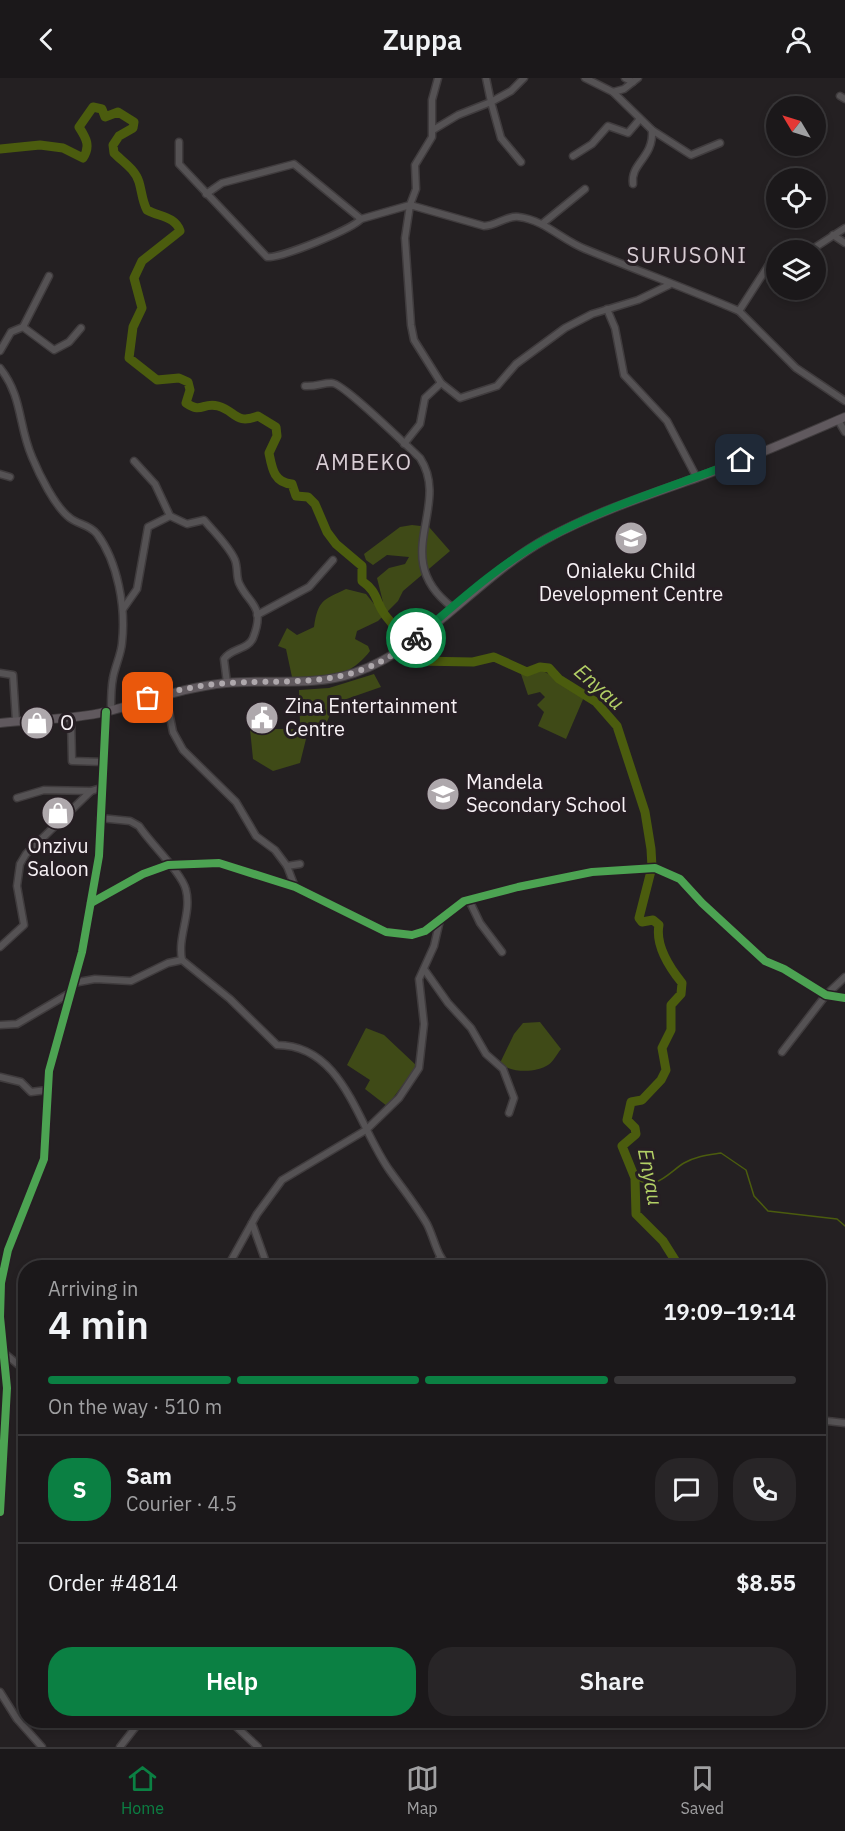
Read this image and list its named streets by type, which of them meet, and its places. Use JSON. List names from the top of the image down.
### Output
{
  "districts": ["SURUSONI", "AMBEKO"],
  "water": ["Enyau"],
  "places": {
    "school or university": ["Onialeku Child Development Centre", "Mandela Secondary School"],
    "public building": ["Zina Entertainment Centre"],
    "shop": ["O", "Onzivu Saloon"]
  },
  "north": "top left",
  "page": {
    "header": "Zuppa",
    "heading": ["4 min", "Arriving in", "19:09–19:14"],
    "panel": [
      "Sam",
      "Courier · 4.5",
      "Order #4814",
      "$8.55"
    ],
    "bar": "On the way · 510 m",
    "round": "S",
    "buttons": ["Help", "Share"],
    "tabs": ["Home", "Map", "Saved"]
  }
}
